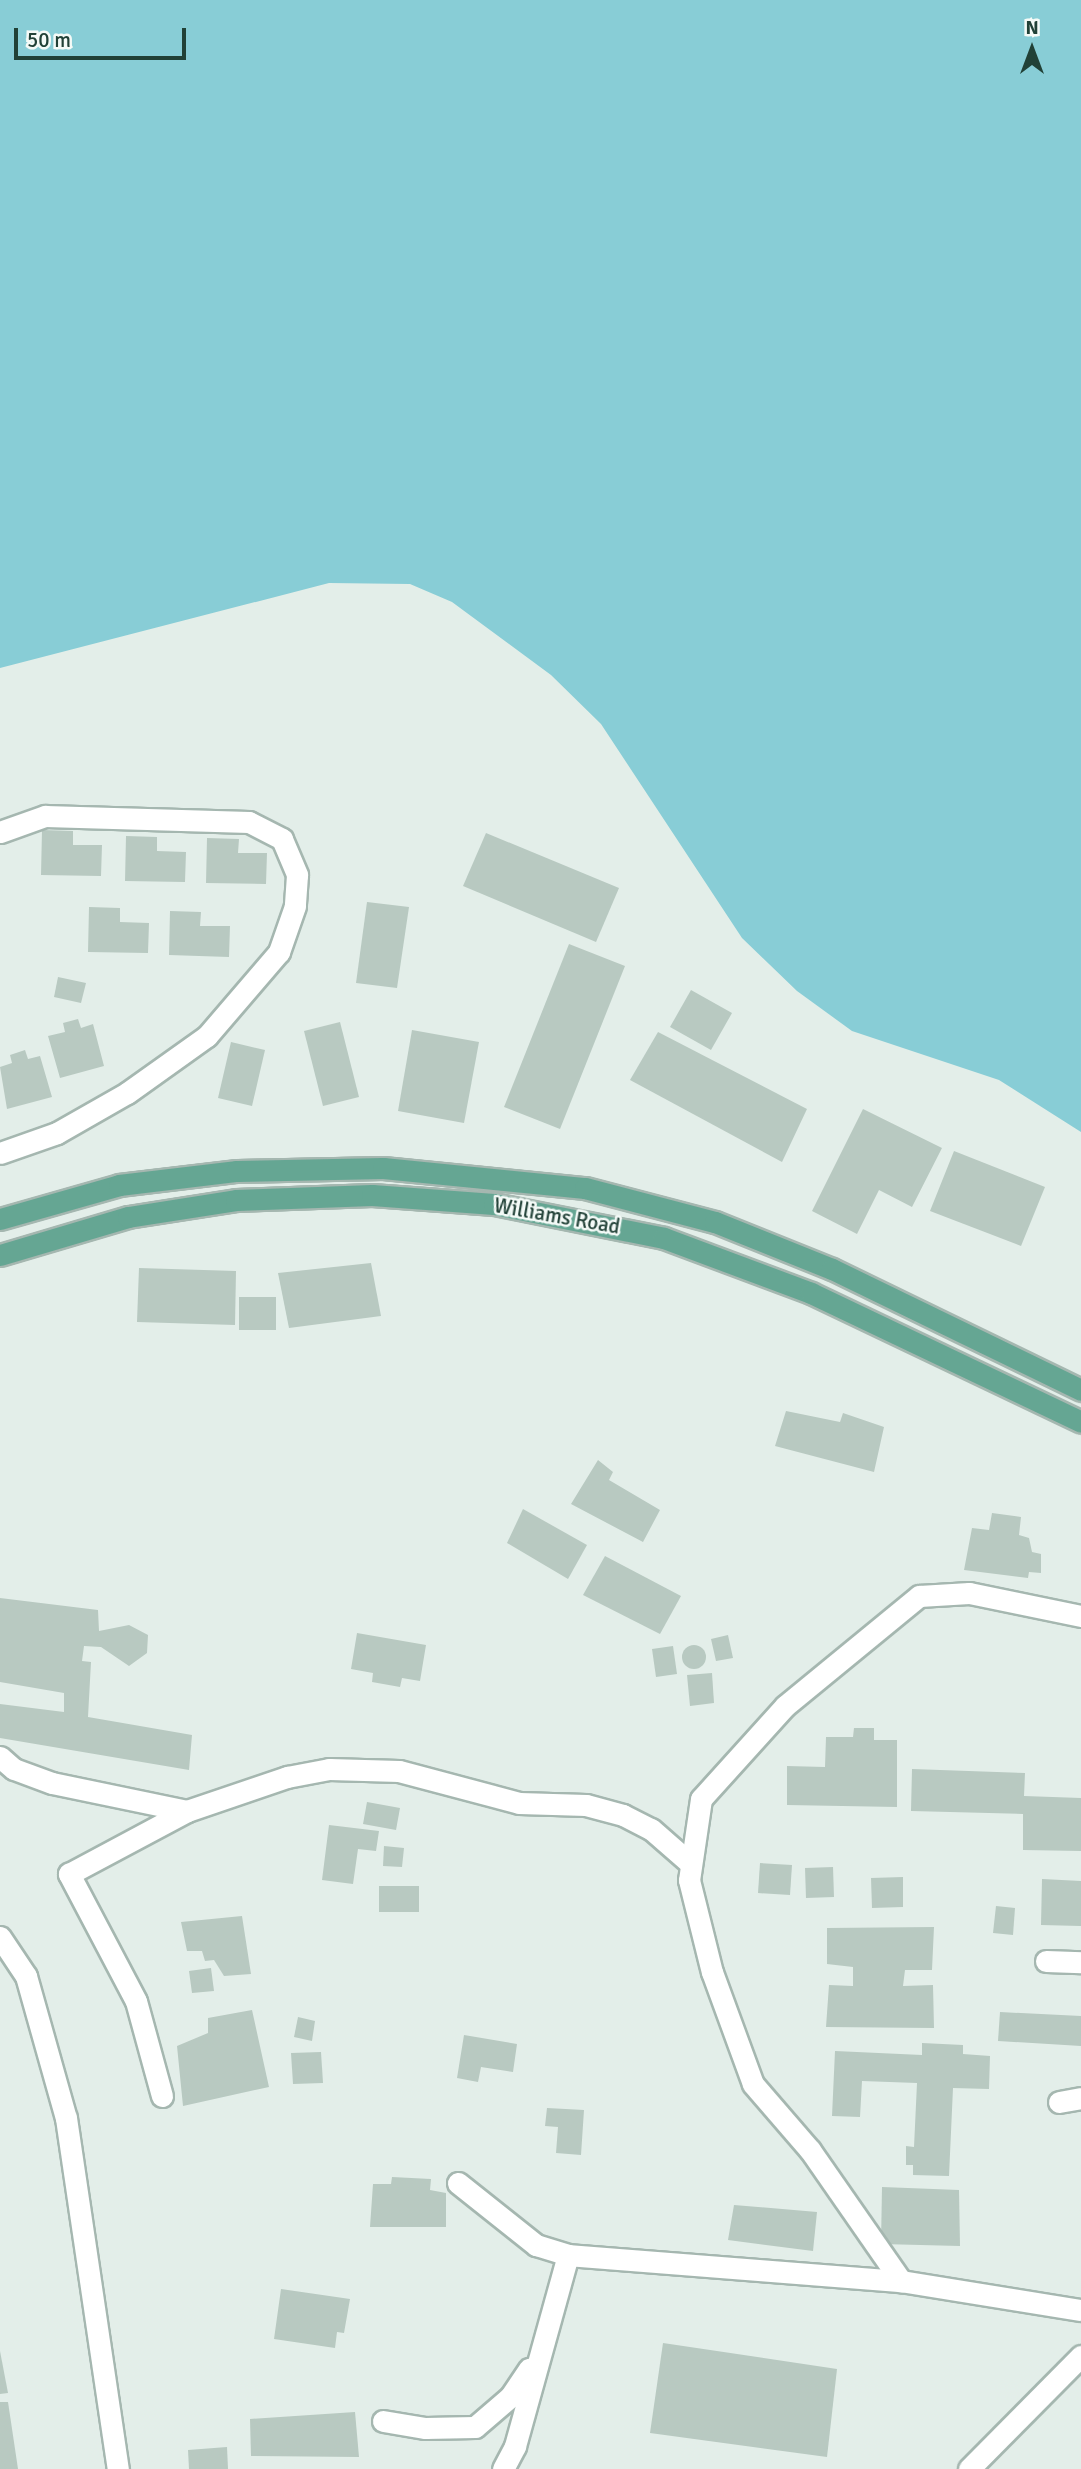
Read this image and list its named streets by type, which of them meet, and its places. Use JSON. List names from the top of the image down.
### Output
{
  "streets": {
    "main road": ["Williams Road"]
  },
  "scale_bar": "50 m",
  "north": "top"
}
